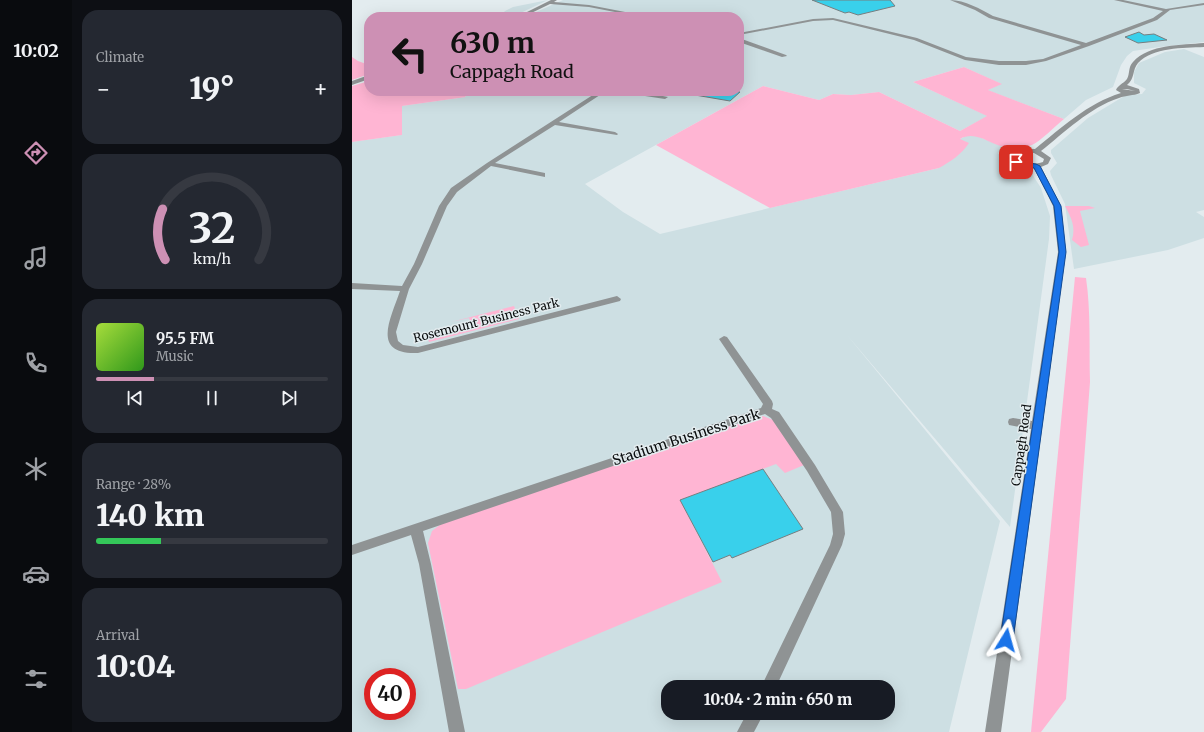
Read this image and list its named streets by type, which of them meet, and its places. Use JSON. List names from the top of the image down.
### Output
{
  "streets": {
    "street": ["Rosemount Business Park", "Stadium Business Park", "Cappagh Road"]
  },
  "page": {
    "tabs": "10:02",
    "tile": [
      "Climate",
      ["Range · 28%", "140 km"],
      ["Arrival", "10:04"]
    ],
    "turn": ["630 m", "Cappagh Road"],
    "heat": ["−", "19°", "+"],
    "song": ["95.5 FM", "Music"],
    "limit": "40",
    "trip": "10:04 · 2 min · 650 m",
    "gauge": ["32", "km/h"]
  }
}
